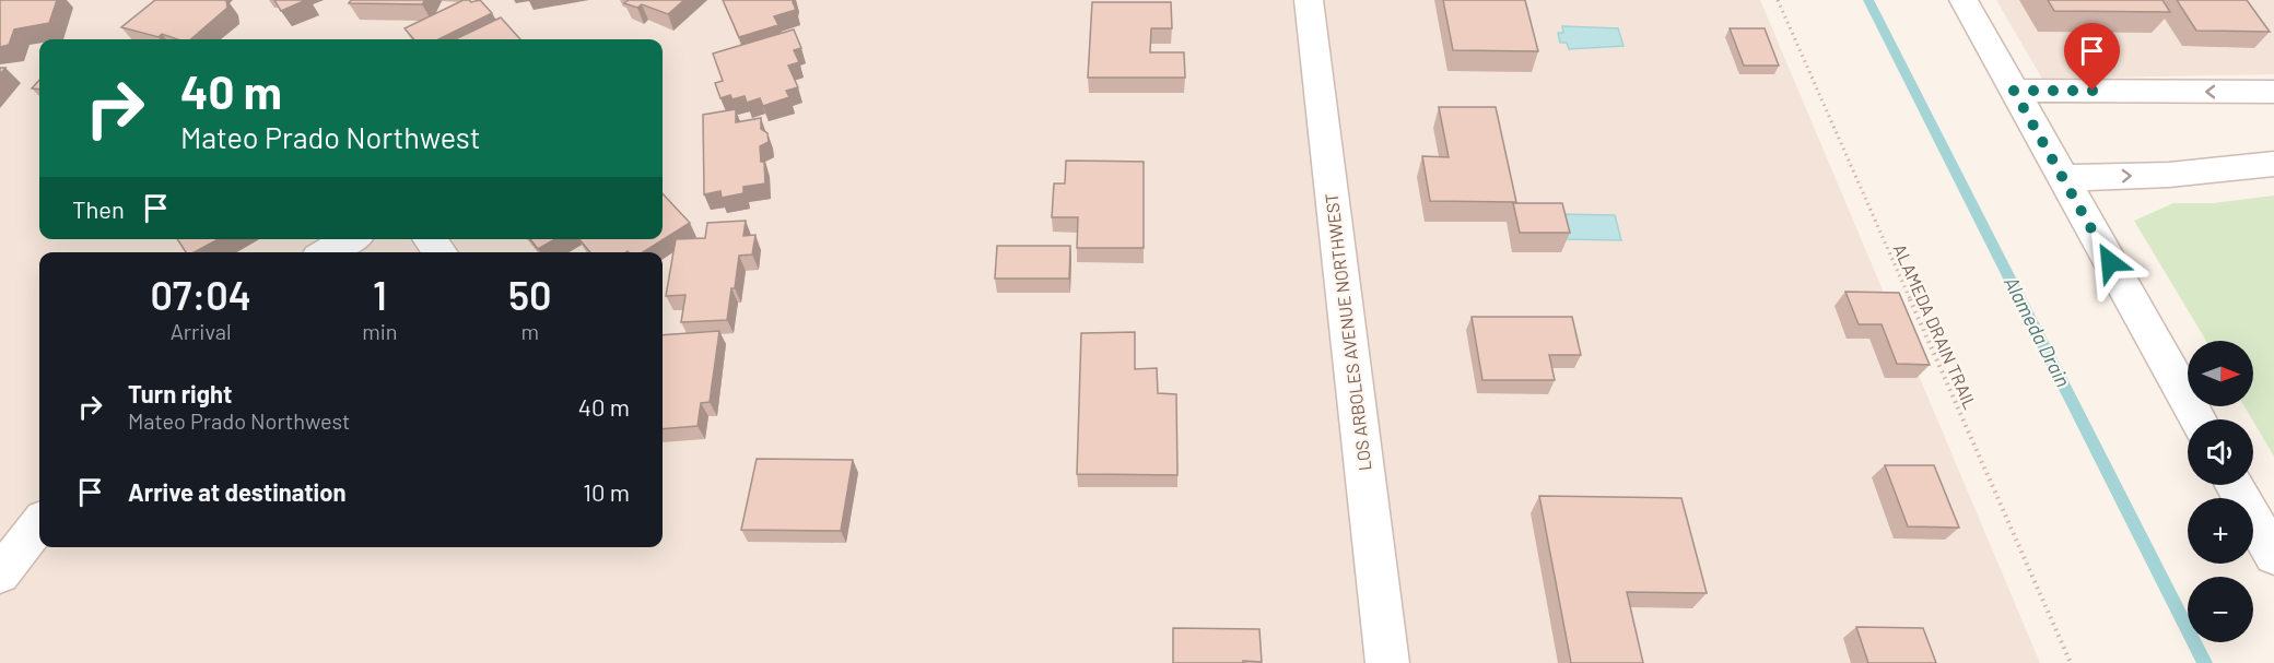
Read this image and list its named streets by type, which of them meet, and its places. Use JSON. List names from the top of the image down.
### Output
{
  "streets": {
    "street": ["LOS ARBOLES AVENUE NORTHWEST"],
    "path": ["ALAMEDA DRAIN TRAIL"]
  },
  "water": ["Alameda Drain"],
  "north": "right",
  "page": {
    "turn": ["40 m", "Mateo Prado Northwest"],
    "then": "Then",
    "eta": [
      "07:04",
      "Arrival",
      "1",
      "min",
      "50",
      "m"
    ],
    "map_buttons": ["+", "−"],
    "list": [
      {
        "name": "Turn right",
        "note": "Mateo Prado Northwest",
        "value": "40 m"
      },
      {
        "name": "Arrive at destination",
        "value": "10 m"
      }
    ]
  }
}
